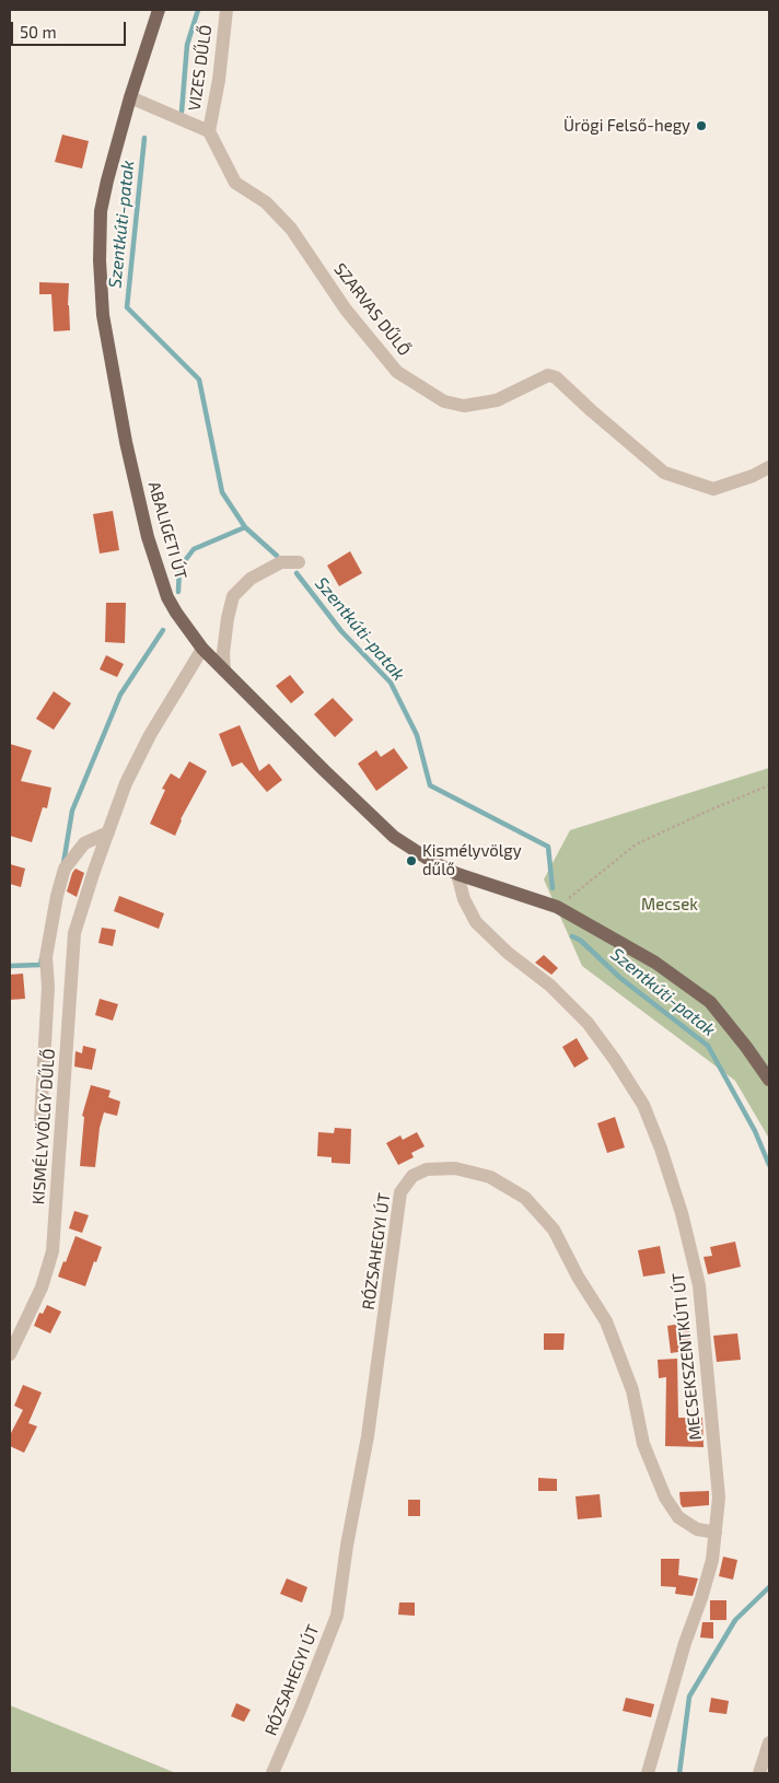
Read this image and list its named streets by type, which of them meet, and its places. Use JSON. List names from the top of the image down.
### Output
{
  "streets": {
    "main road": ["ABALIGETI ÚT"],
    "street": [
      "VIZES DŰLŐ",
      "SZARVAS DŰLŐ",
      "KISMÉLYVÖLGY DŰLŐ",
      "RÓZSAHEGYI ÚT",
      "MECSEKSZENTKÚTI ÚT"
    ]
  },
  "crossings": [
    ["VIZES DŰLŐ", "SZARVAS DŰLŐ"],
    ["ABALIGETI ÚT", "KISMÉLYVÖLGY DŰLŐ"],
    ["ABALIGETI ÚT", "MECSEKSZENTKÚTI ÚT"],
    ["RÓZSAHEGYI ÚT", "MECSEKSZENTKÚTI ÚT"]
  ],
  "water": ["Szentkúti-patak"],
  "parks": ["Mecsek"],
  "places": ["Ürögi Felső-hegy", "Kismélyvölgy dűlő"],
  "scale_bar": "50 m"
}
